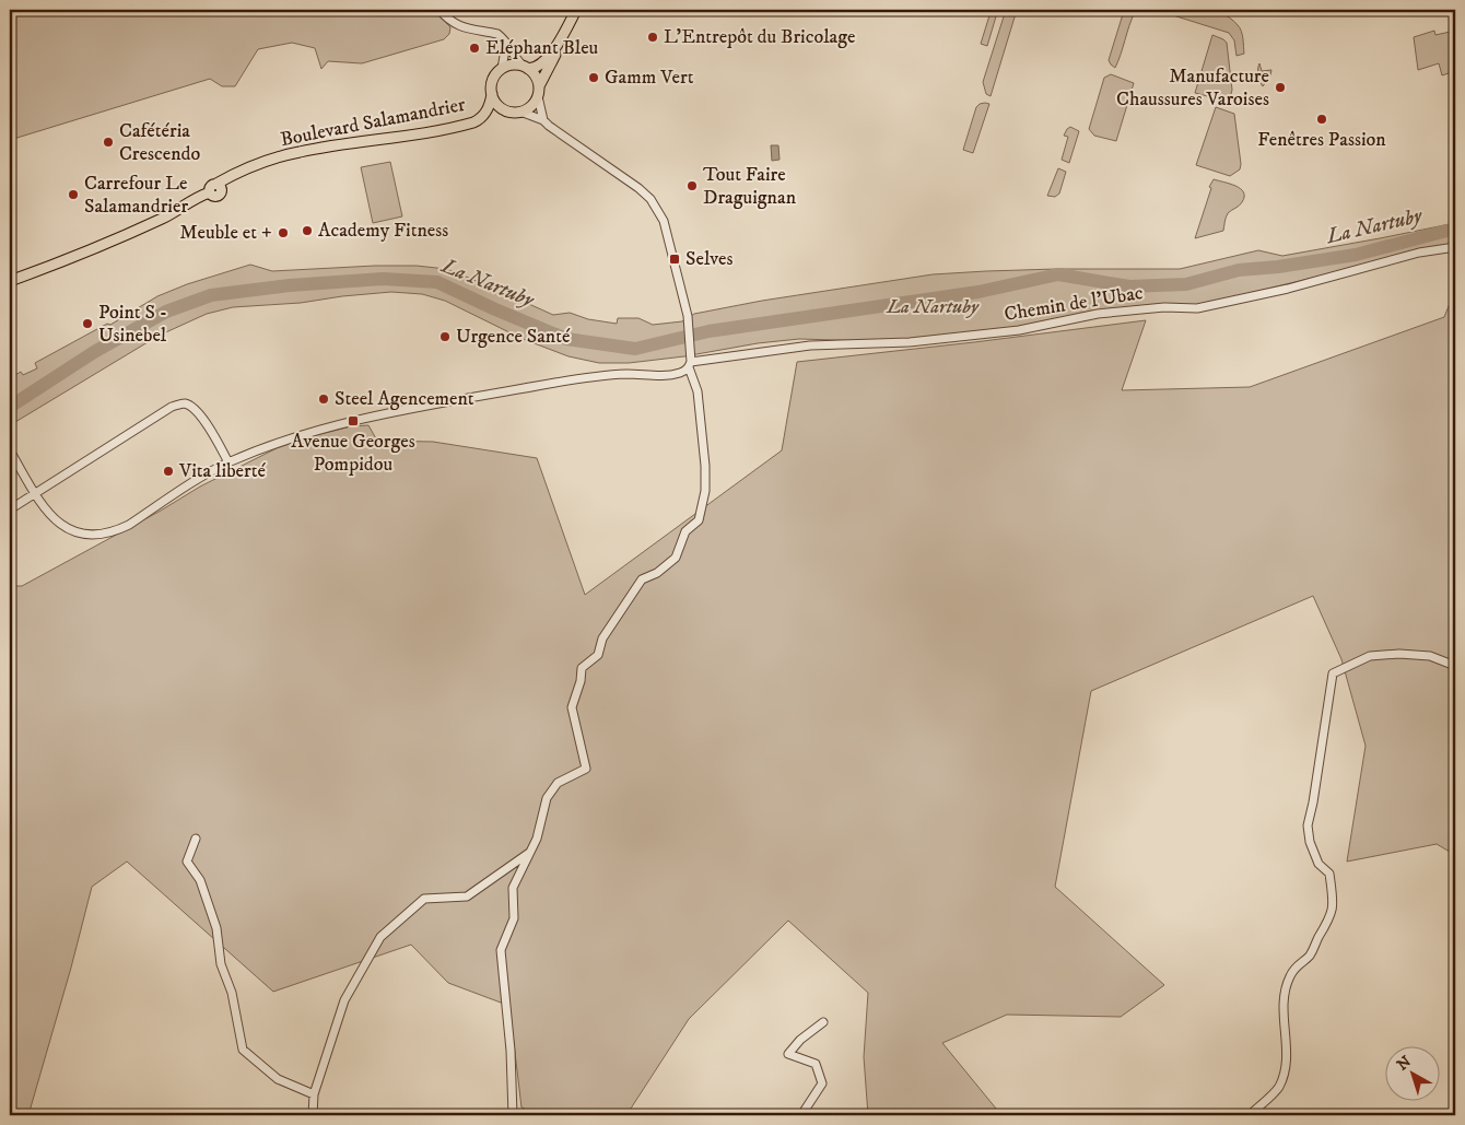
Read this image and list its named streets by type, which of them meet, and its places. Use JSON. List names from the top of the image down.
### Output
{
  "streets": {
    "main road": ["Boulevard Salamandrier"],
    "street": ["Chemin de l'Ubac"]
  },
  "water": ["La Nartuby"],
  "parks": ["La Nartuby"],
  "places": {
    "other": [
      "L'Entrepôt du Bricolage",
      "Eléphant Bleu",
      "Gamm Vert",
      "Manufacture Chaussures Varoises",
      "Fenêtres Passion",
      "Cafétéria Crescendo",
      "Tout Faire Draguignan",
      "Carrefour Le Salamandrier",
      "Academy Fitness",
      "Meuble et +",
      "Point S - Usinebel",
      "Urgence Santé",
      "Steel Agencement",
      "Vita liberté"
    ],
    "transit": ["Selves", "Avenue Georges Pompidou"]
  },
  "north": "top left"
}
